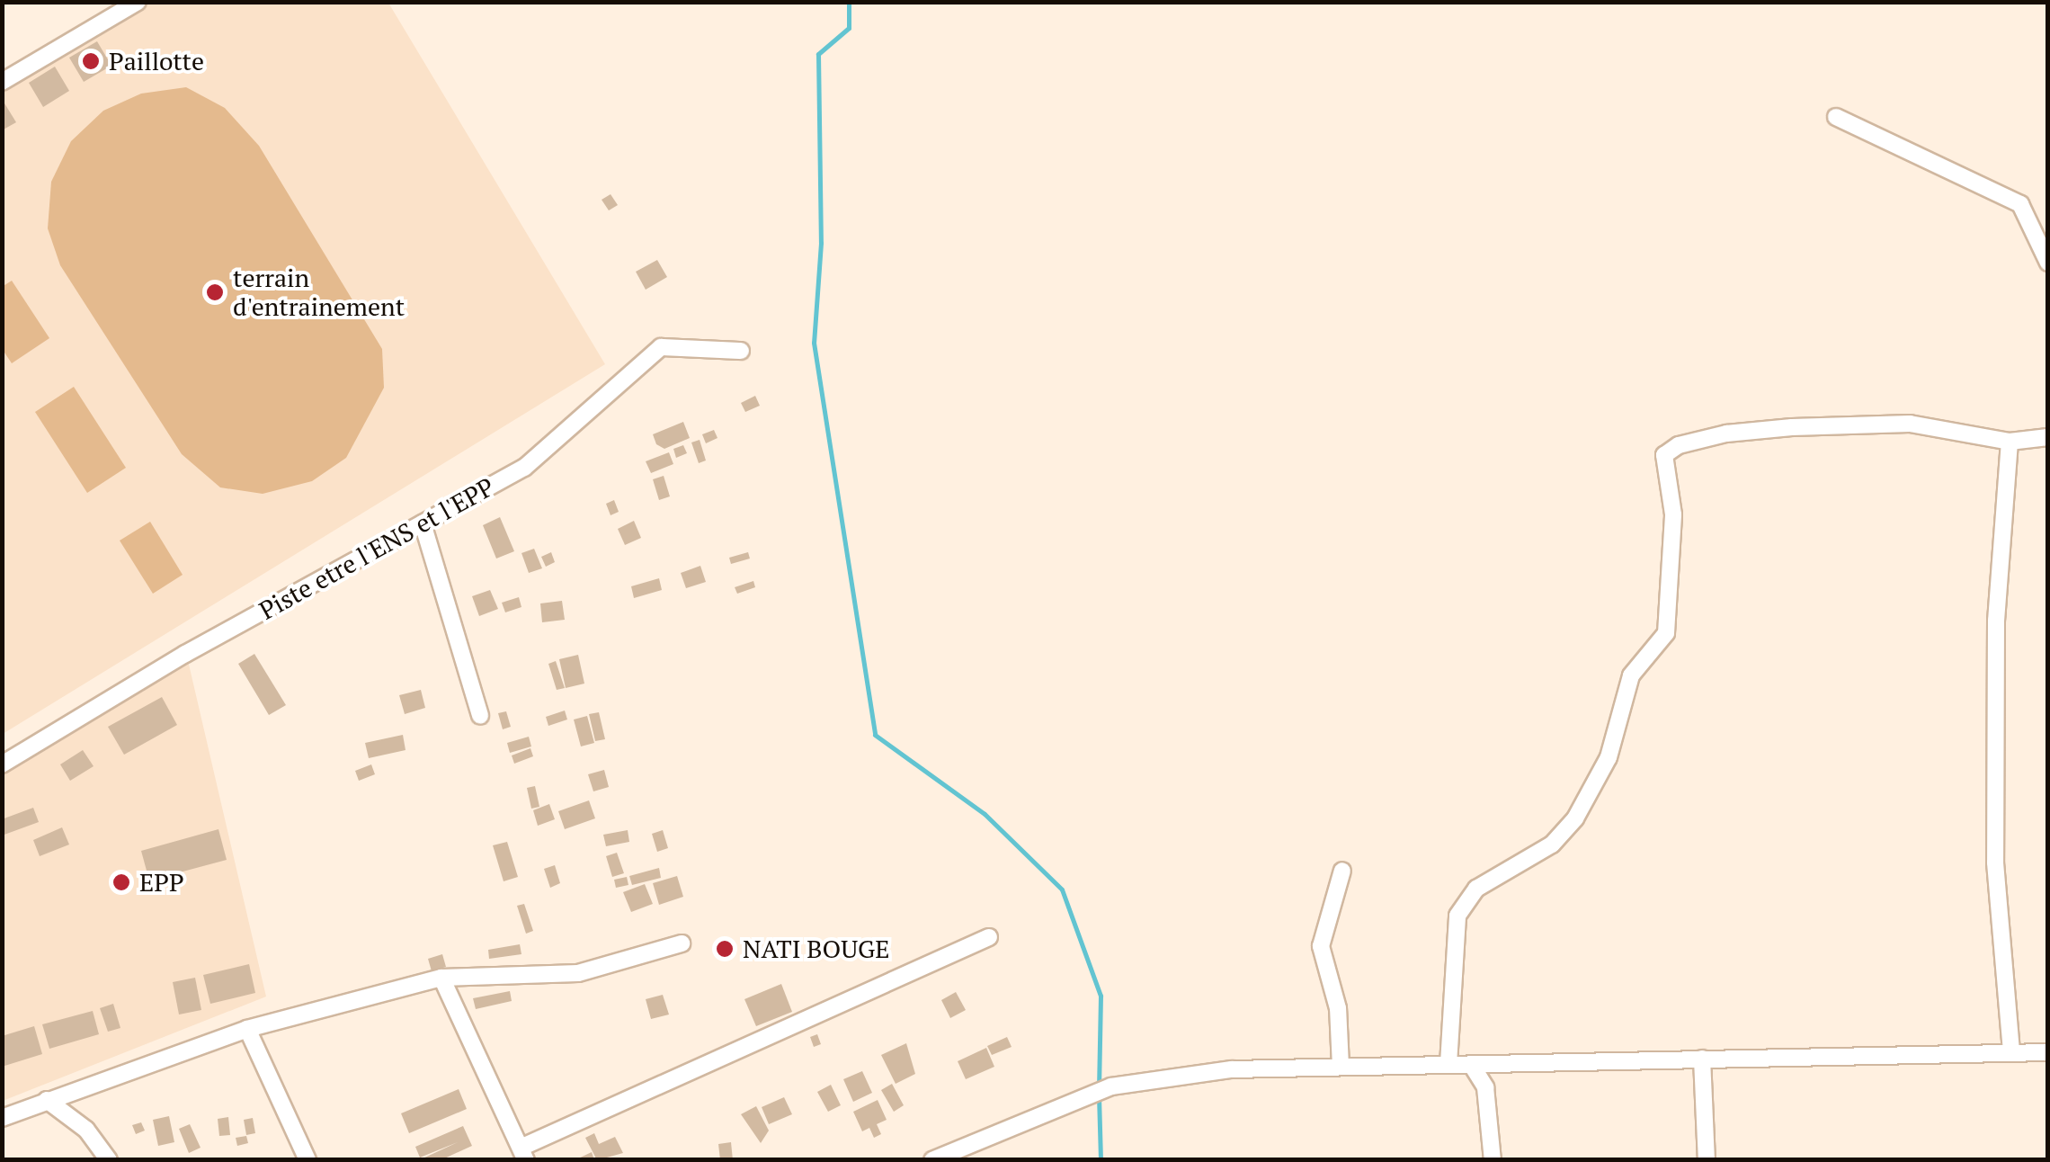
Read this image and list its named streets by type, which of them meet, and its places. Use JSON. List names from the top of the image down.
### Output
{
  "streets": {
    "street": ["Piste etre l'ENS et l'EPP"]
  },
  "places": [
    "Paillotte",
    "terrain d'entrainement",
    "EPP",
    "NATI BOUGE"
  ]
}
